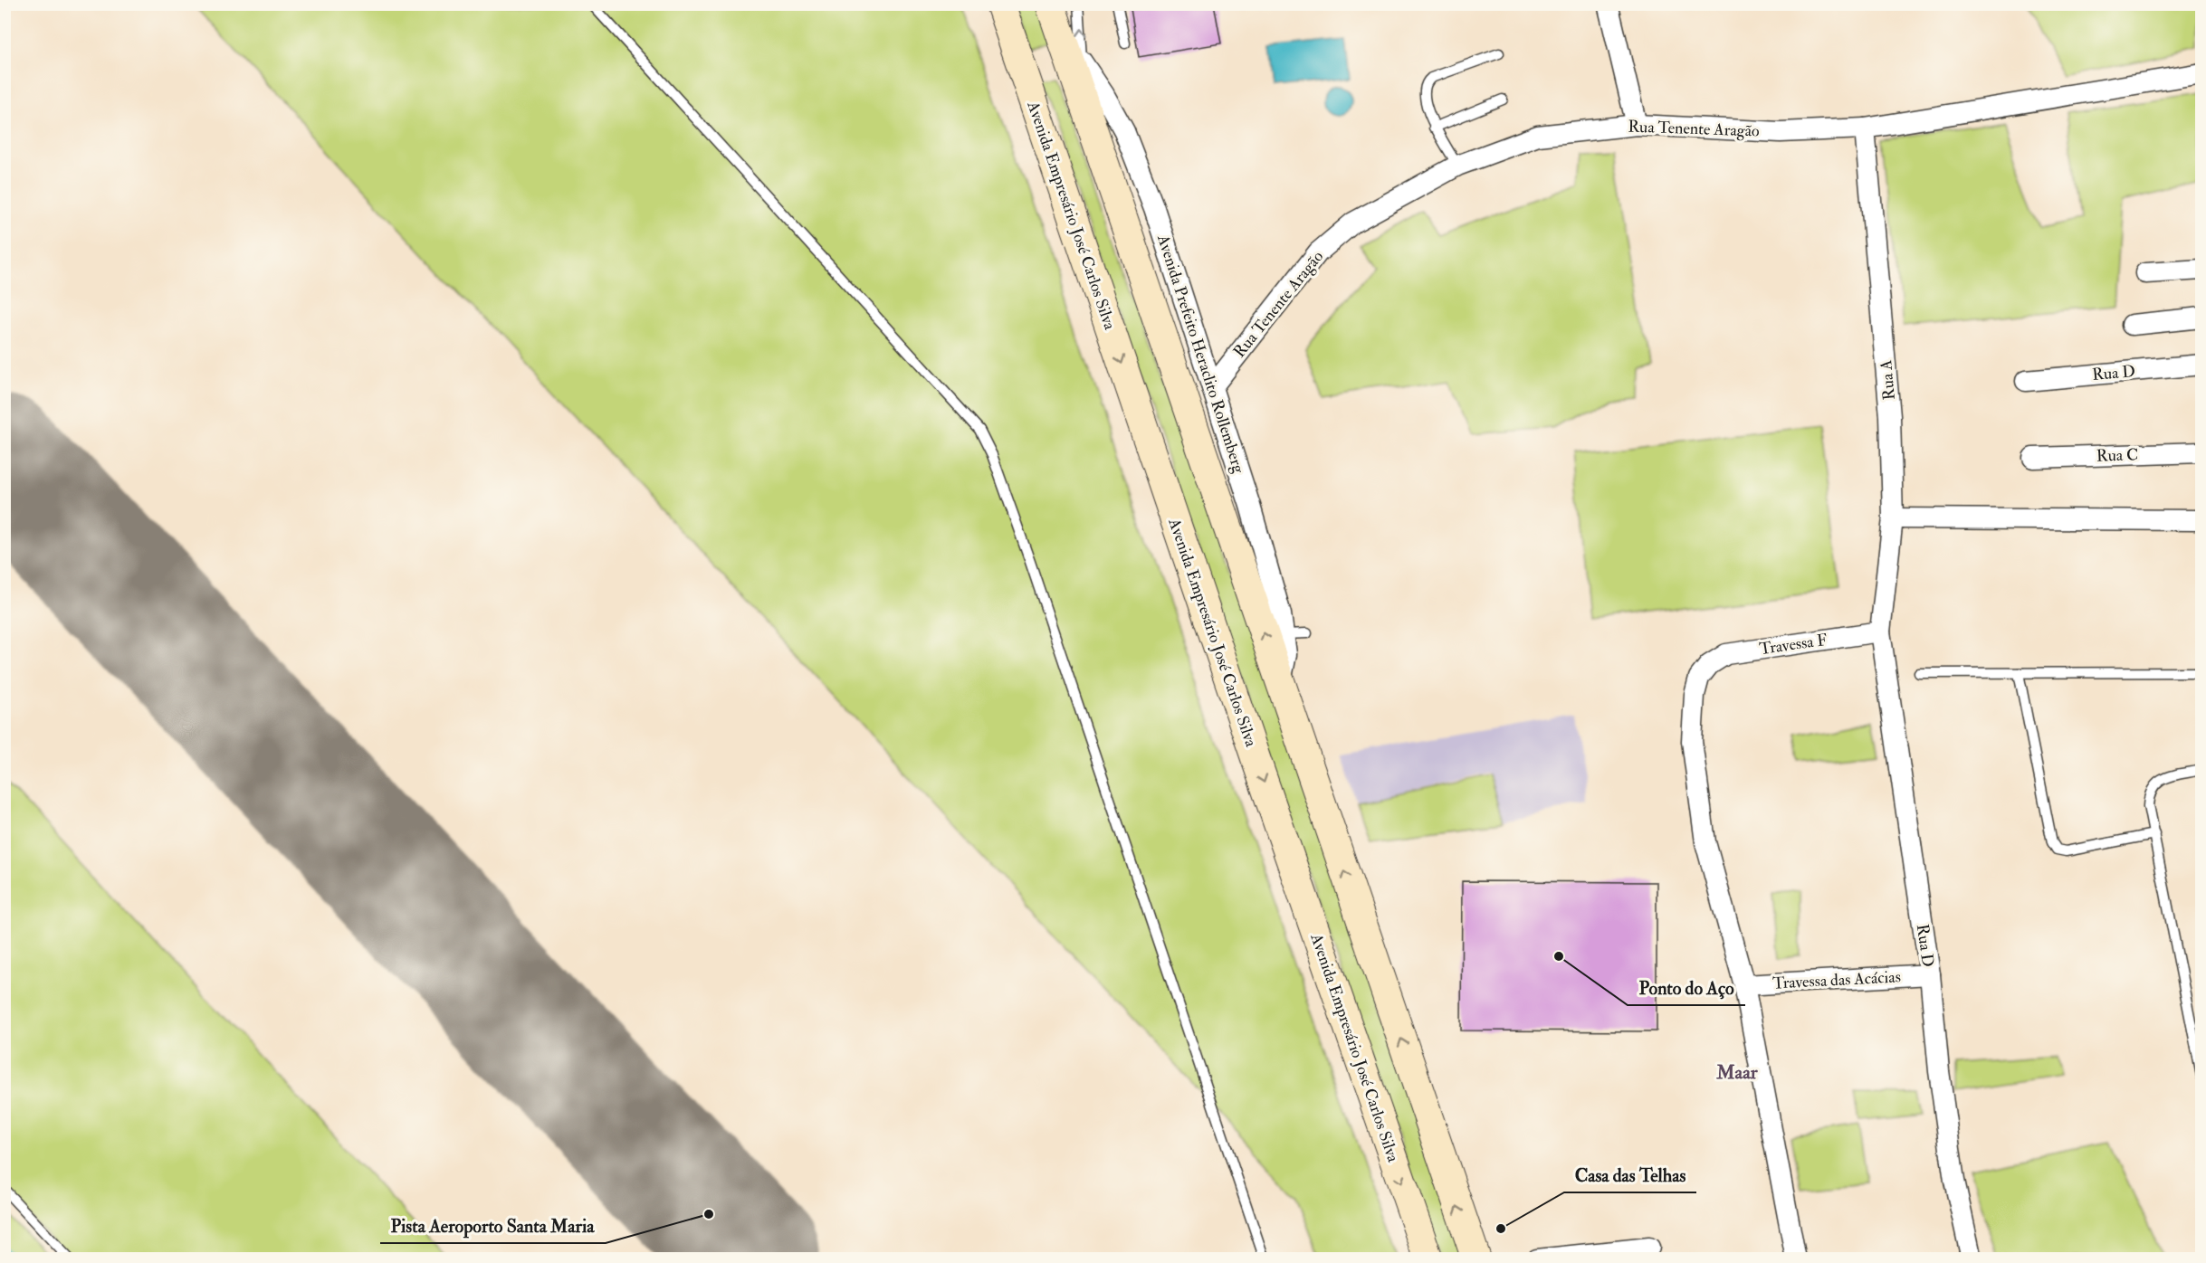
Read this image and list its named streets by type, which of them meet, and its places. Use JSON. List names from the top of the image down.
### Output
{
  "streets": {
    "main road": ["Avenida Empresário José Carlos Silva"],
    "street": [
      "Rua Tenente Aragão",
      "Avenida Prefeito Heraclito Rollemberg",
      "Rua D",
      "Rua A",
      "Rua C",
      "Travessa F",
      "Travessa das Acácias"
    ]
  },
  "crossings": [
    ["Rua Tenente Aragão", "Avenida Prefeito Heraclito Rollemberg"],
    ["Rua Tenente Aragão", "Rua A"],
    ["Rua D", "Rua A"],
    ["Rua D", "Travessa F"],
    ["Rua D", "Travessa das Acácias"],
    ["Rua A", "Travessa F"],
    ["Travessa F", "Travessa das Acácias"]
  ],
  "districts": ["Maar"],
  "places": ["Ponto do Aço", "Pista Aeroporto Santa Maria", "Casa das Telhas"]
}
